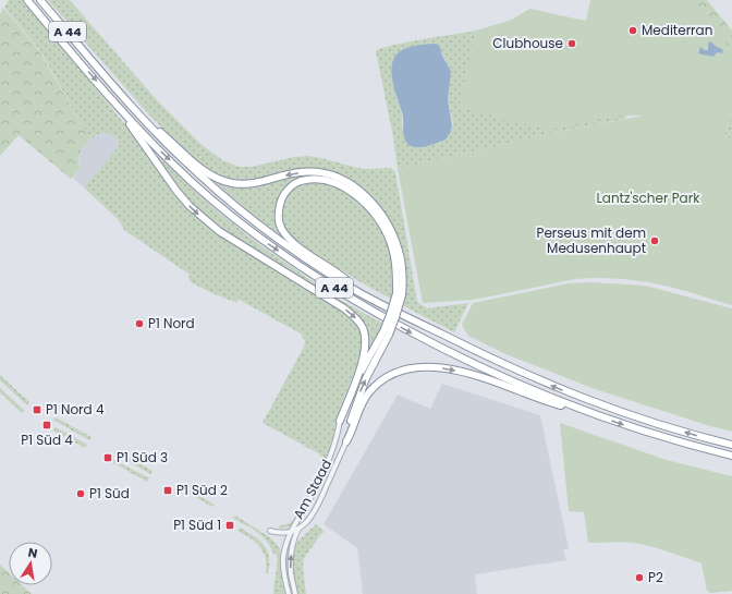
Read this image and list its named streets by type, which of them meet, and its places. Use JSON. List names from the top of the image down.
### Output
{
  "streets": {
    "highway": ["A 44"],
    "street": ["Am Staad"]
  },
  "parks": ["Lantz'scher Park"],
  "places": {
    "other": [
      "Mediterran",
      "Clubhouse",
      "Perseus mit dem Medusenhaupt",
      "P1 Nord",
      "P1 Süd",
      "P2"
    ],
    "transit": [
      "P1 Nord 4",
      "P1 Süd 4",
      "P1 Süd 3",
      "P1 Süd 2",
      "P1 Süd 1"
    ]
  },
  "north": "top"
}
